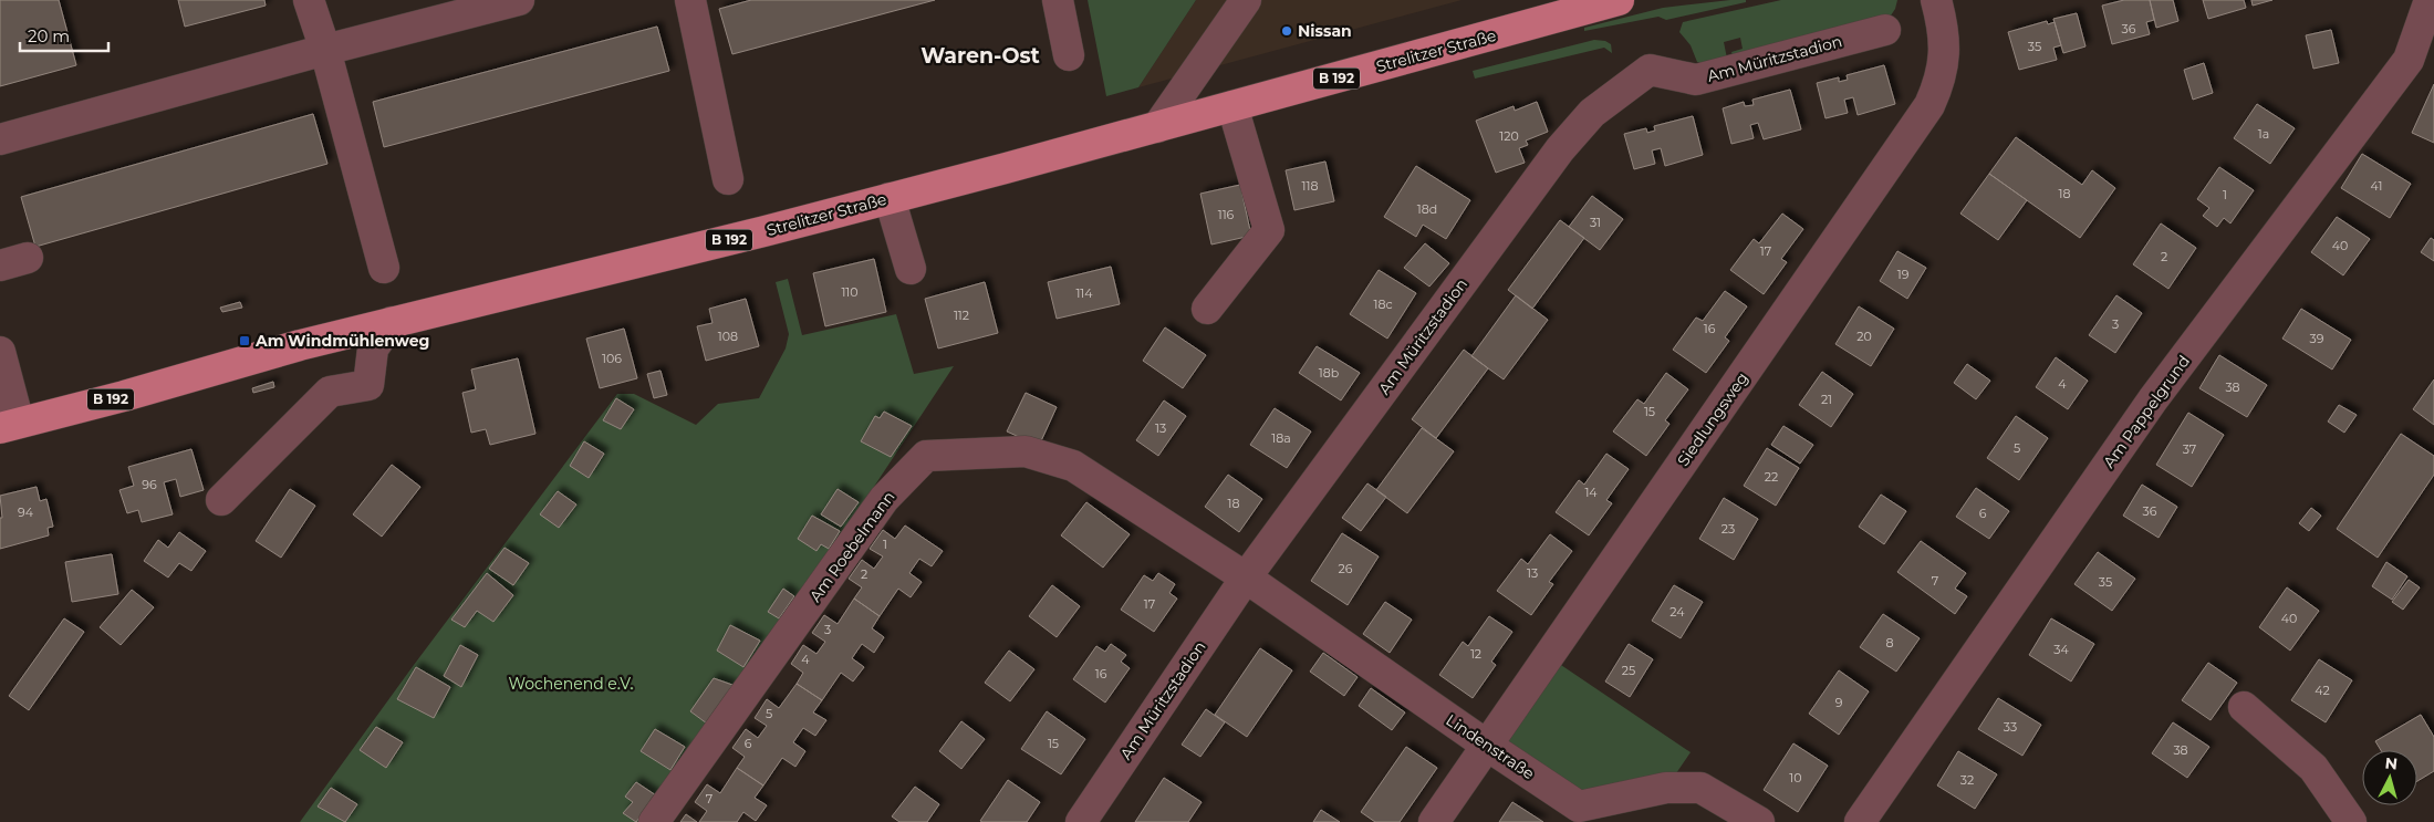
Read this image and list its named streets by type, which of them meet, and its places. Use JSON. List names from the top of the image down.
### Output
{
  "streets": {
    "main road": ["Strelitzer Straße", "B 192"],
    "street": [
      "Am Müritzstadion",
      "Am Pappelgrund",
      "Siedlungsweg",
      "Am Roebelmann",
      "Lindenstraße"
    ]
  },
  "crossings": [
    ["Am Müritzstadion", "Am Roebelmann"],
    ["Am Müritzstadion", "Lindenstraße"],
    ["Siedlungsweg", "Lindenstraße"],
    ["Am Roebelmann", "Lindenstraße"]
  ],
  "districts": ["Waren-Ost"],
  "parks": ["Wochenend e.V."],
  "places": {
    "other": ["Nissan"],
    "transit": ["Am Windmühlenweg"]
  },
  "house_numbers": [
    "36",
    "35",
    "1a",
    "120",
    "118",
    "41",
    "18",
    "1",
    "18d",
    "116",
    "31",
    "40",
    "17",
    "2",
    "19",
    "110",
    "114",
    "18c",
    "112",
    "3",
    "16",
    "108",
    "20",
    "39",
    "106",
    "18b",
    "4",
    "38",
    "21",
    "15",
    "13",
    "18a",
    "5",
    "37",
    "22",
    "96",
    "14",
    "18",
    "36",
    "94",
    "6",
    "23",
    "1",
    "26",
    "13",
    "2",
    "7",
    "35",
    "17",
    "24",
    "40",
    "3",
    "8",
    "34",
    "12",
    "4",
    "25",
    "16",
    "42",
    "9",
    "5",
    "33",
    "6",
    "15",
    "38",
    "10",
    "32",
    "7"
  ],
  "scale_bar": "20 m",
  "north": "top"
}
